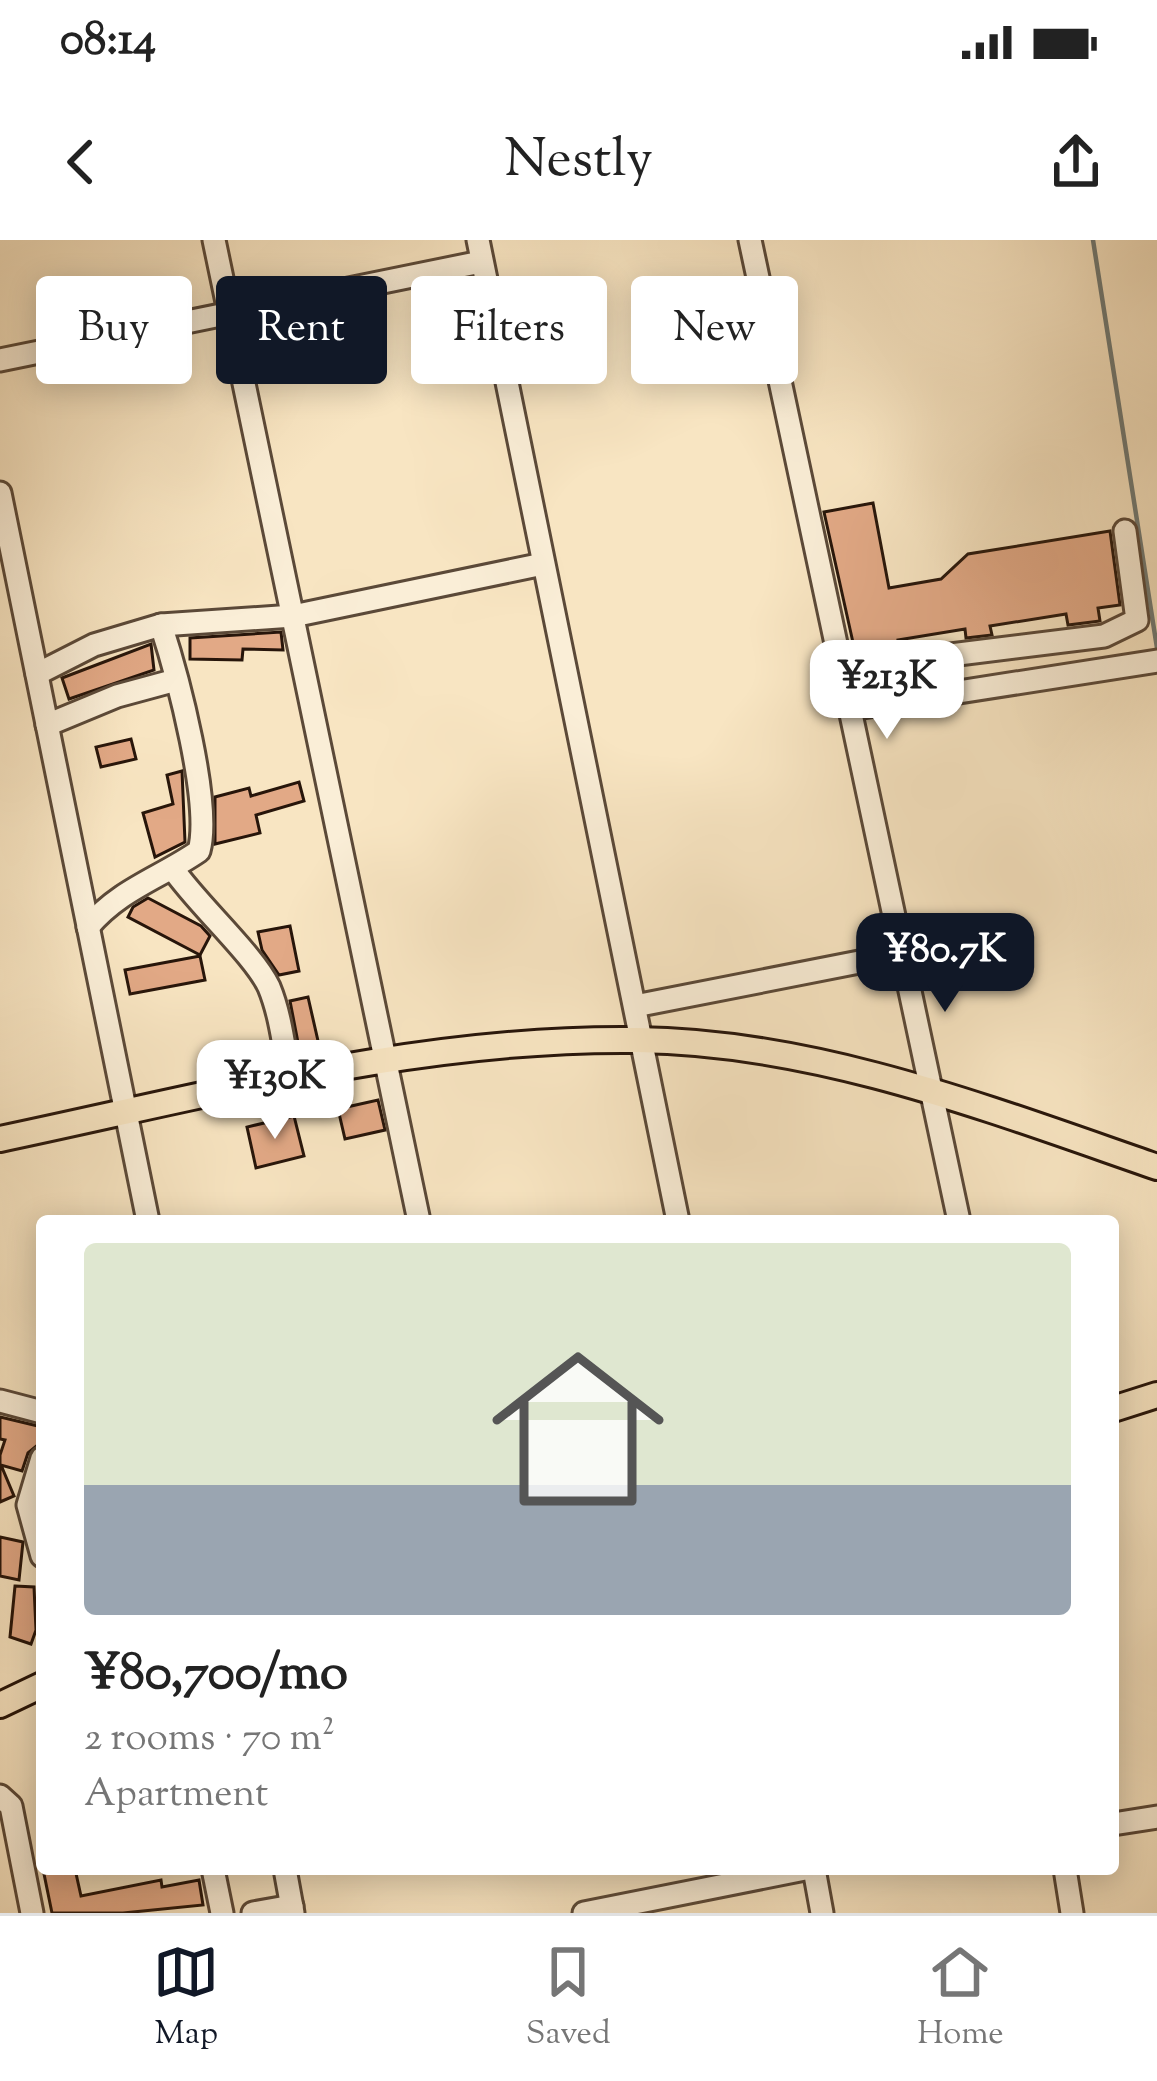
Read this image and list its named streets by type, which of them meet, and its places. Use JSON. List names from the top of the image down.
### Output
{
  "page": {
    "status": "08:14",
    "header": "Nestly",
    "chip": [
      "Buy",
      "Rent",
      "Filters",
      "New"
    ],
    "price": ["¥213K", "¥80.7K", "¥130K"],
    "list": [
      {
        "name": "¥80,700/mo",
        "note": "2 rooms · 70 m² · Apartment"
      }
    ],
    "tabs": ["Map", "Saved", "Home"]
  }
}
